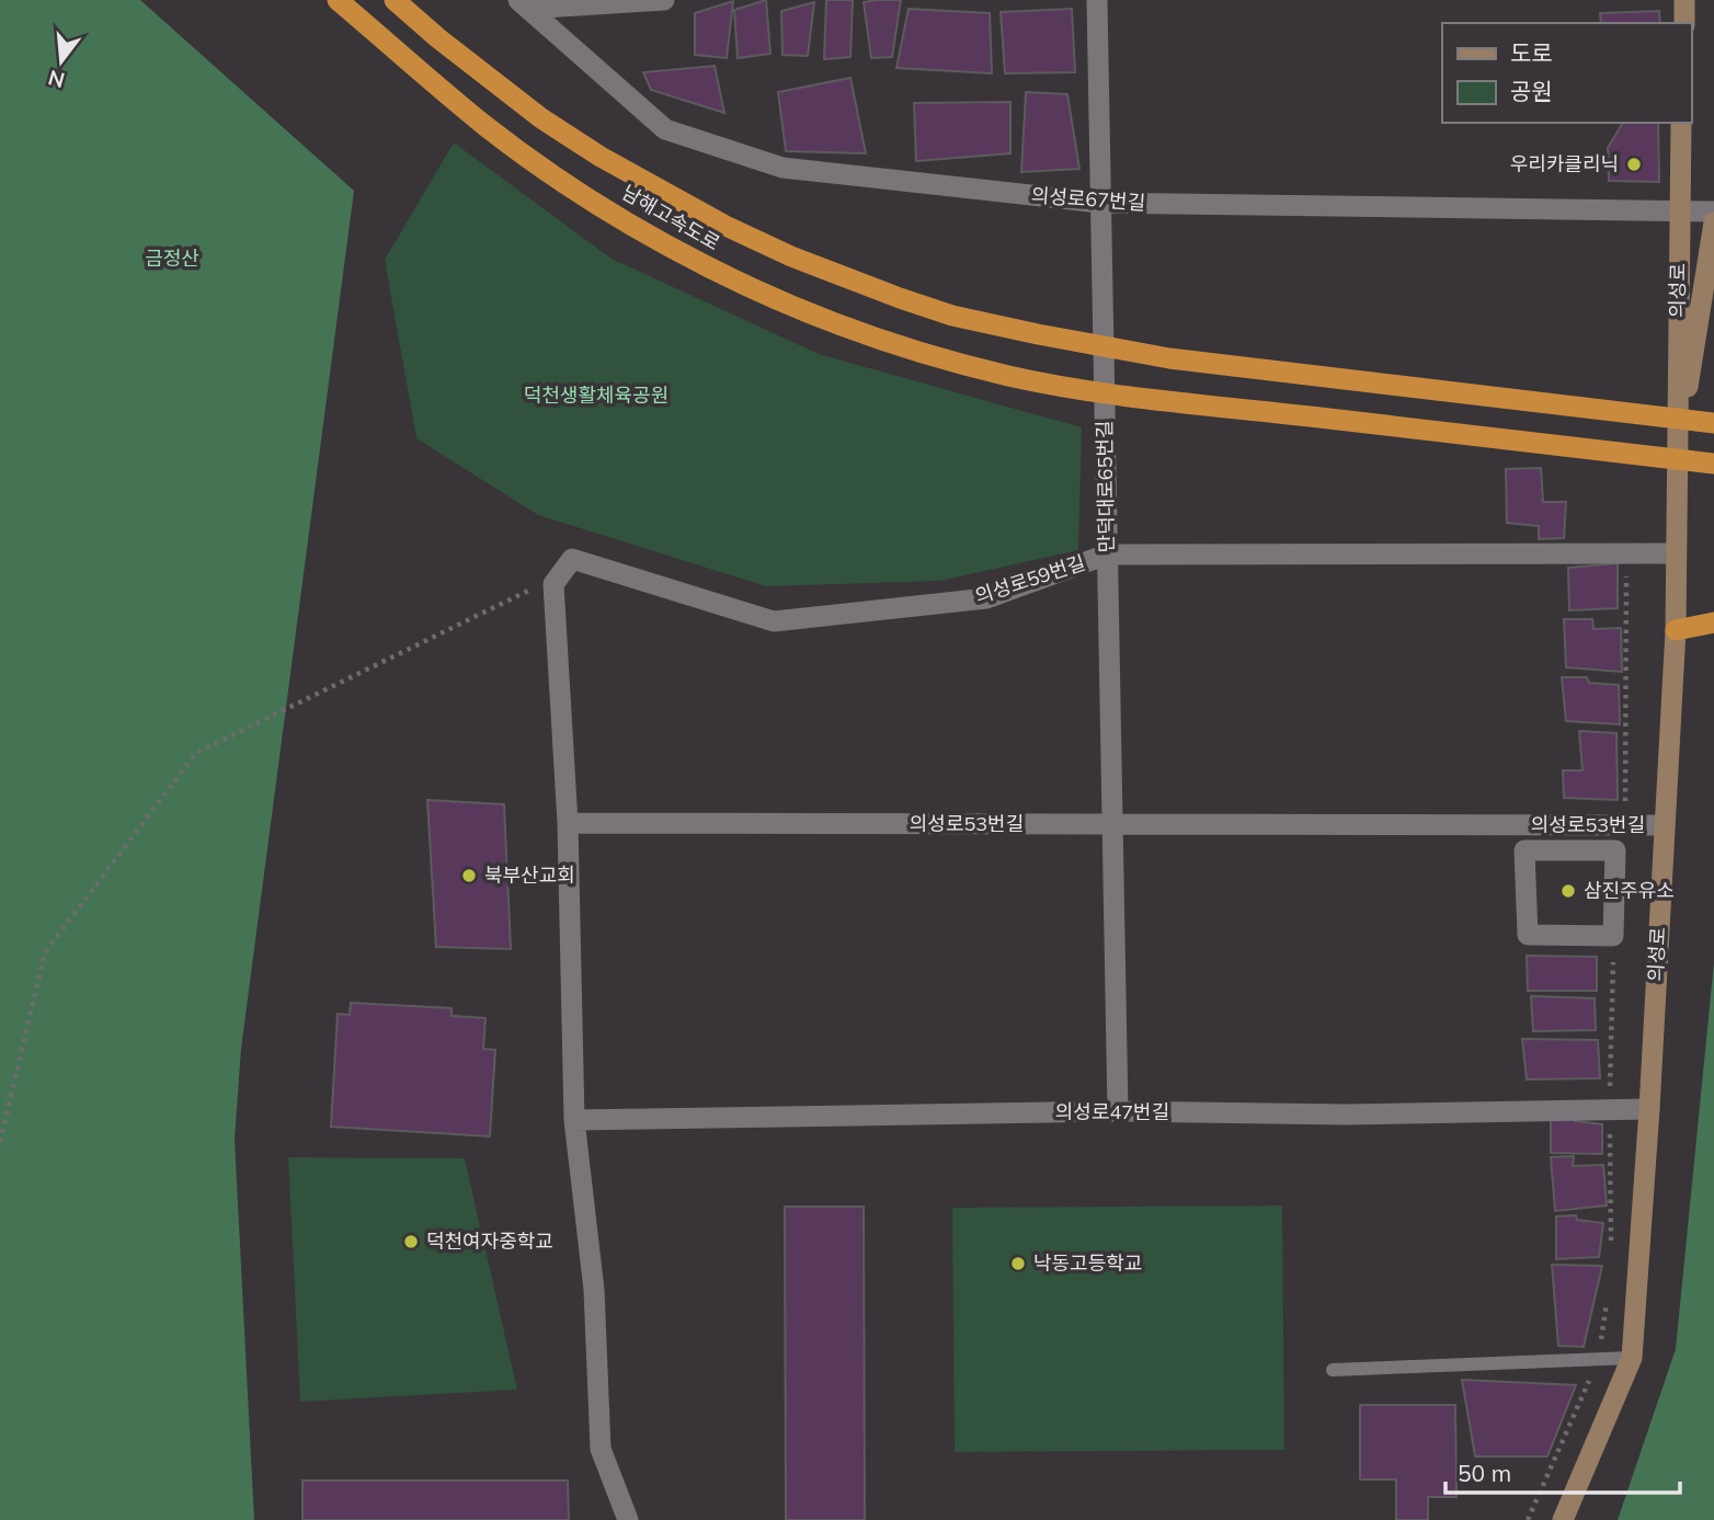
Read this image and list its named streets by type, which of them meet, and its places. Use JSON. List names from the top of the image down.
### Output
{
  "streets": {
    "highway": ["남해고속도로"],
    "main road": ["의성로"],
    "street": [
      "의성로67번길",
      "만덕대로65번길",
      "의성로59번길",
      "의성로53번길",
      "의성로47번길"
    ]
  },
  "crossings": [
    ["의성로67번길", "의성로"],
    ["의성로67번길", "만덕대로65번길"],
    ["의성로", "의성로59번길"],
    ["의성로", "의성로53번길"],
    ["의성로", "의성로47번길"],
    ["만덕대로65번길", "의성로59번길"],
    ["만덕대로65번길", "의성로53번길"],
    ["만덕대로65번길", "의성로47번길"]
  ],
  "parks": ["금정산", "덕천생활체육공원"],
  "places": [
    "우리카클리닉",
    "북부산교회",
    "삼진주유소",
    "덕천여자중학교",
    "낙동고등학교"
  ],
  "legend": ["도로", "공원"],
  "scale_bar": "50 m",
  "north": "bottom"
}
